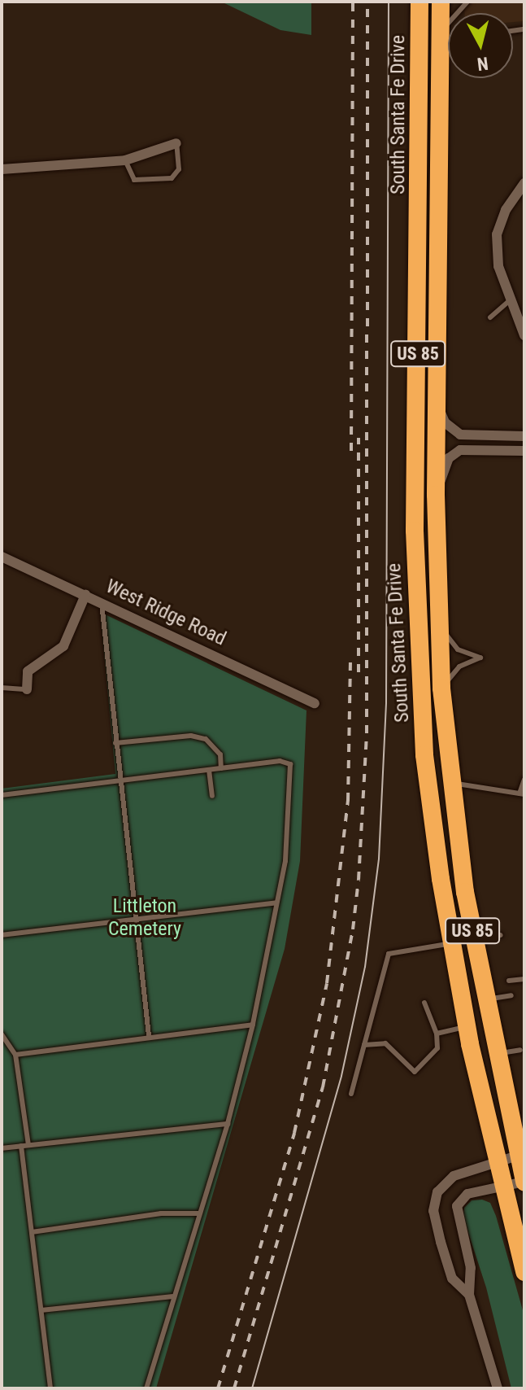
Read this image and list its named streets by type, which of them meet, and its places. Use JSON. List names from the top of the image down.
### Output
{
  "streets": {
    "highway": ["South Santa Fe Drive", "US 85"],
    "street": ["West Ridge Road"]
  },
  "parks": ["Littleton Cemetery"],
  "north": "bottom"
}
